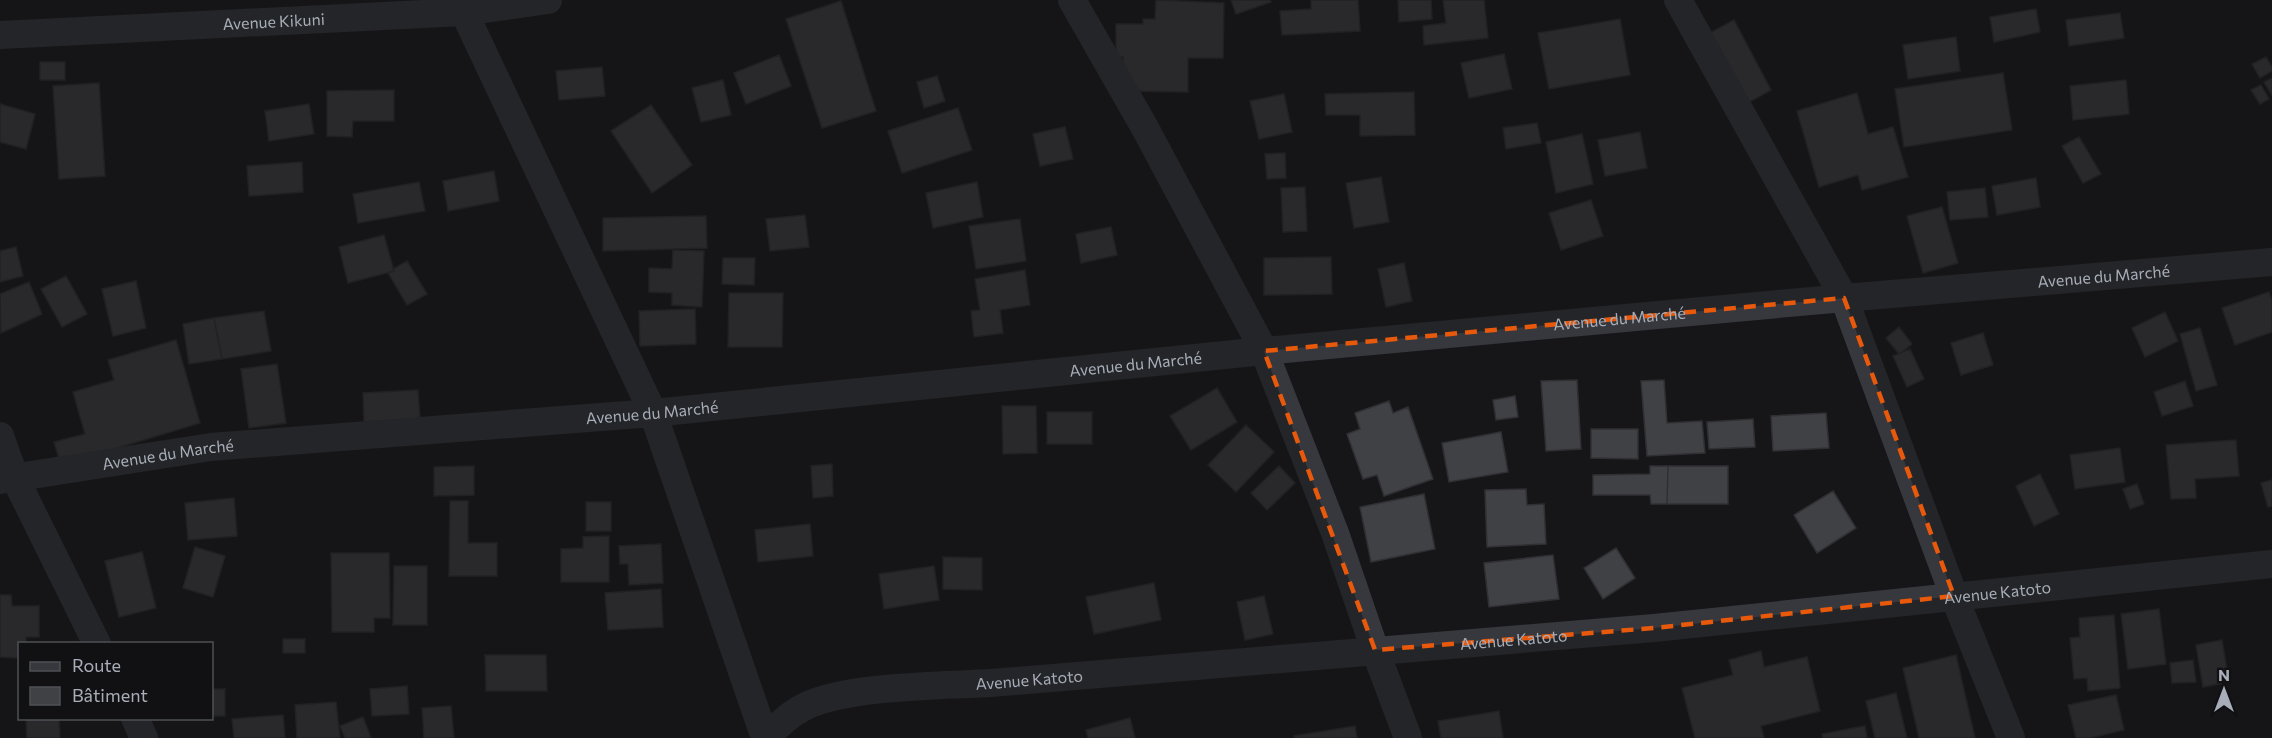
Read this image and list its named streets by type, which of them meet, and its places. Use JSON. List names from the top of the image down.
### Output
{
  "streets": {
    "street": ["Avenue Kikuni", "Avenue du Marché", "Avenue Katoto"]
  },
  "legend": ["Route", "Bâtiment"],
  "north": "top"
}
